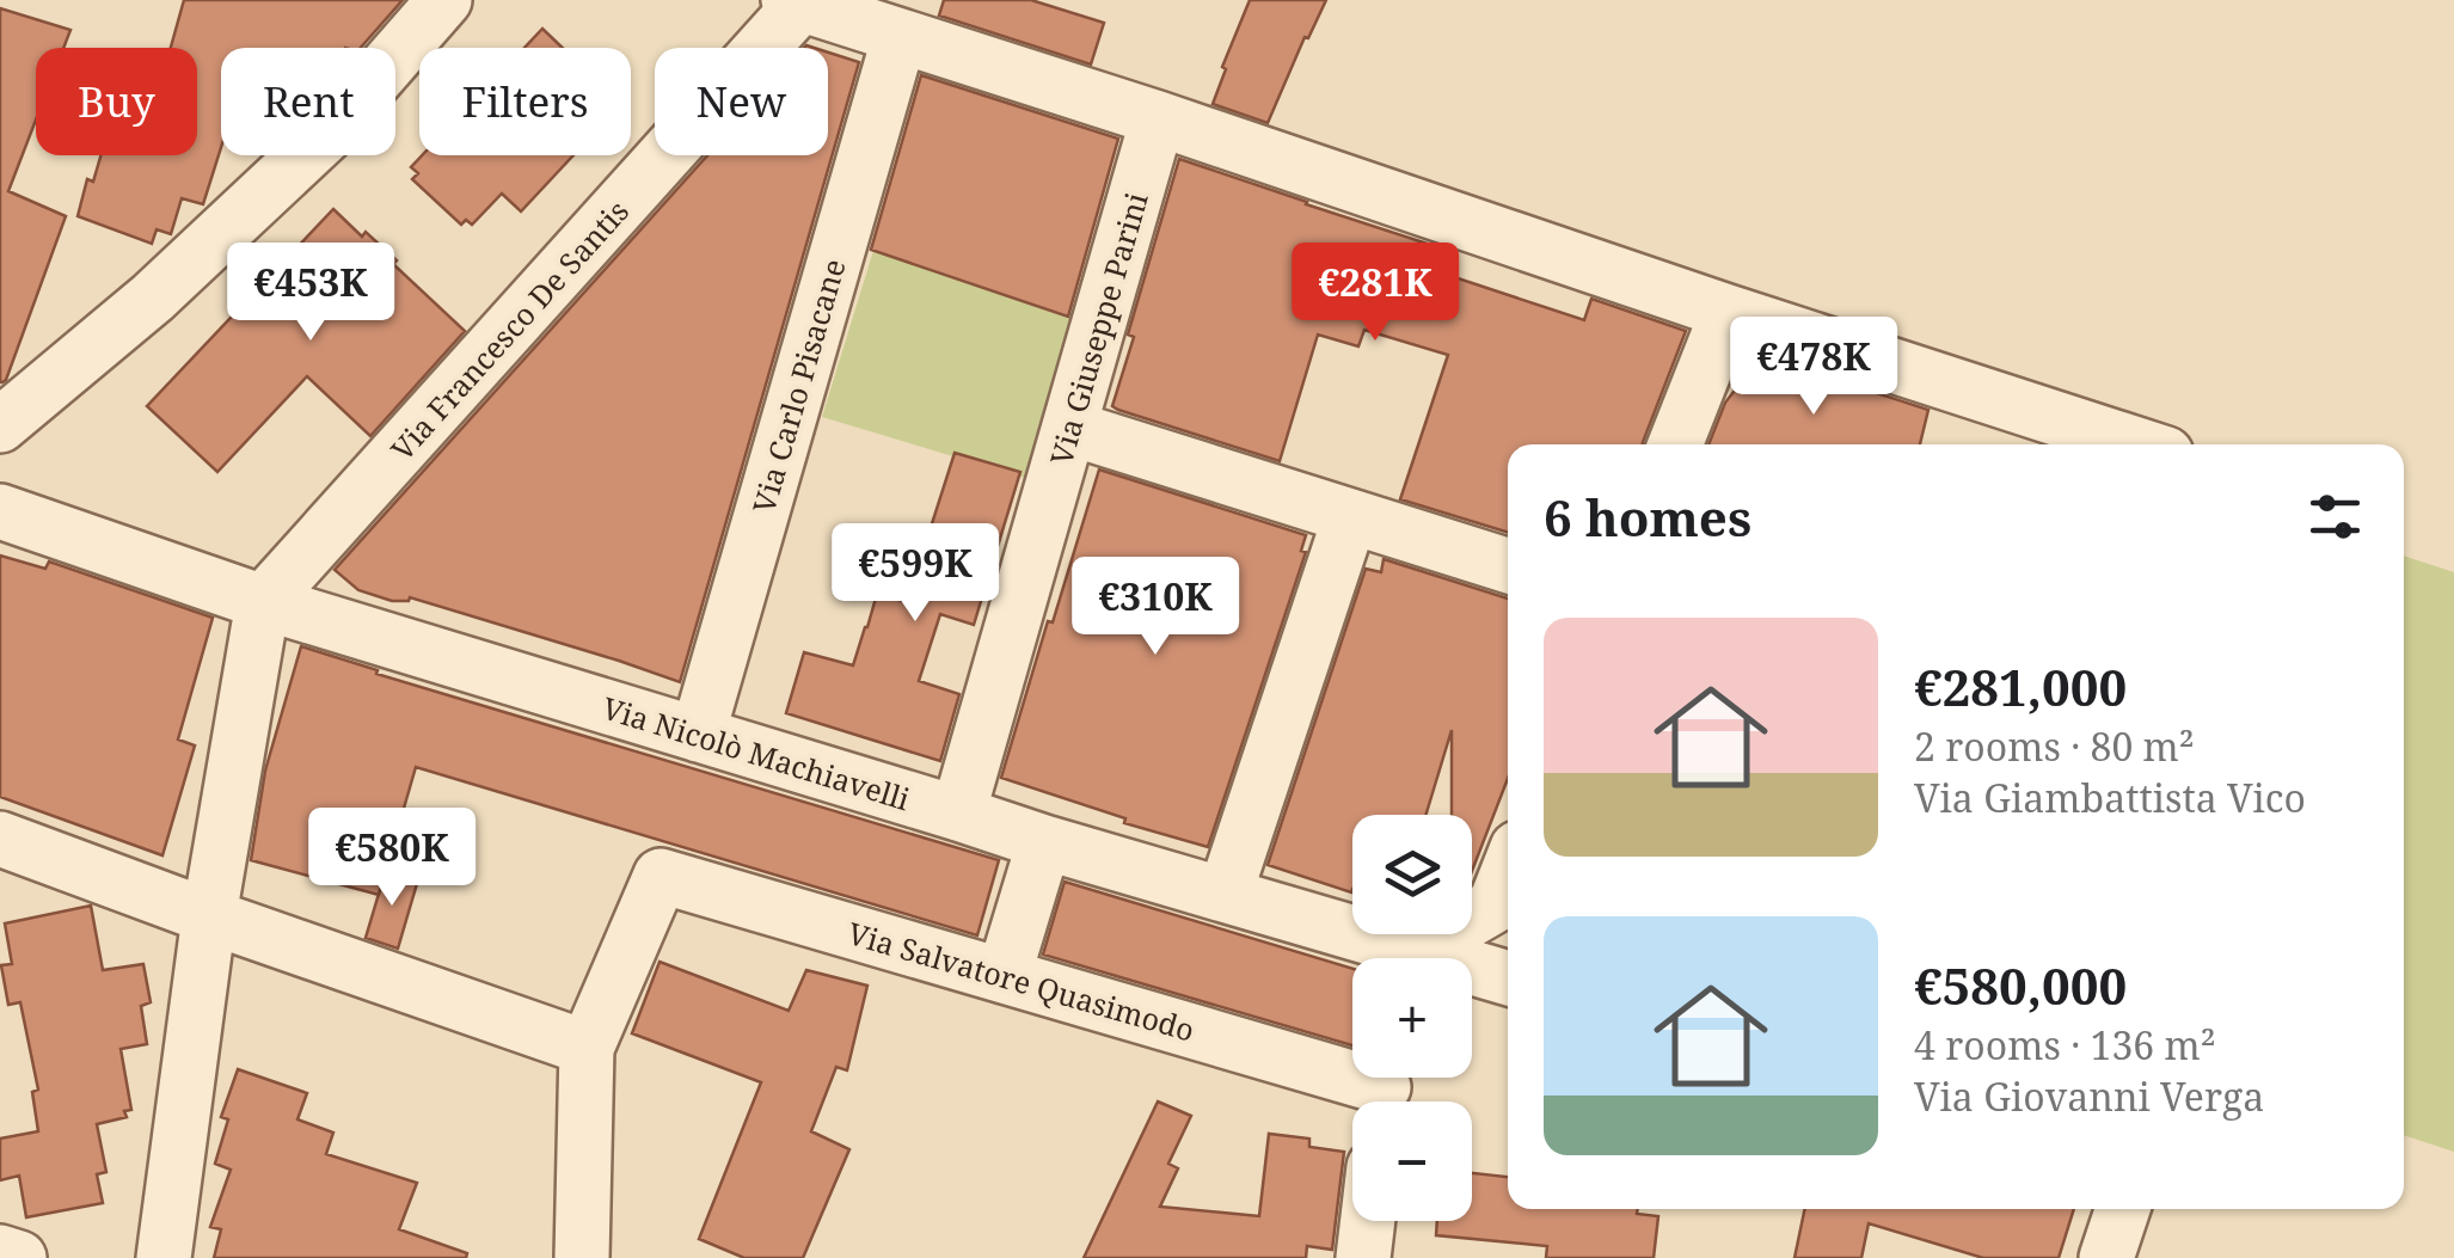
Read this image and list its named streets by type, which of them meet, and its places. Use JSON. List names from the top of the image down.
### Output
{
  "streets": {
    "street": [
      "Via Giuseppe Parini",
      "Via Francesco De Santis",
      "Via Carlo Pisacane",
      "Via Nicolò Machiavelli",
      "Via Salvatore Quasimodo"
    ]
  },
  "crossings": [
    ["Via Giuseppe Parini", "Via Nicolò Machiavelli"],
    ["Via Francesco De Santis", "Via Nicolò Machiavelli"],
    ["Via Carlo Pisacane", "Via Nicolò Machiavelli"]
  ],
  "page": {
    "chip": [
      "Buy",
      "Rent",
      "Filters",
      "New"
    ],
    "price": [
      "€453K",
      "€281K",
      "€478K",
      "€599K",
      "€310K",
      "€580K"
    ],
    "heading": "6 homes",
    "list": [
      {
        "name": "€281,000",
        "note": "2 rooms · 80 m² · Via Giambattista Vico"
      },
      {
        "name": "€580,000",
        "note": "4 rooms · 136 m² · Via Giovanni Verga"
      }
    ],
    "map_buttons": ["+", "−"]
  }
}
